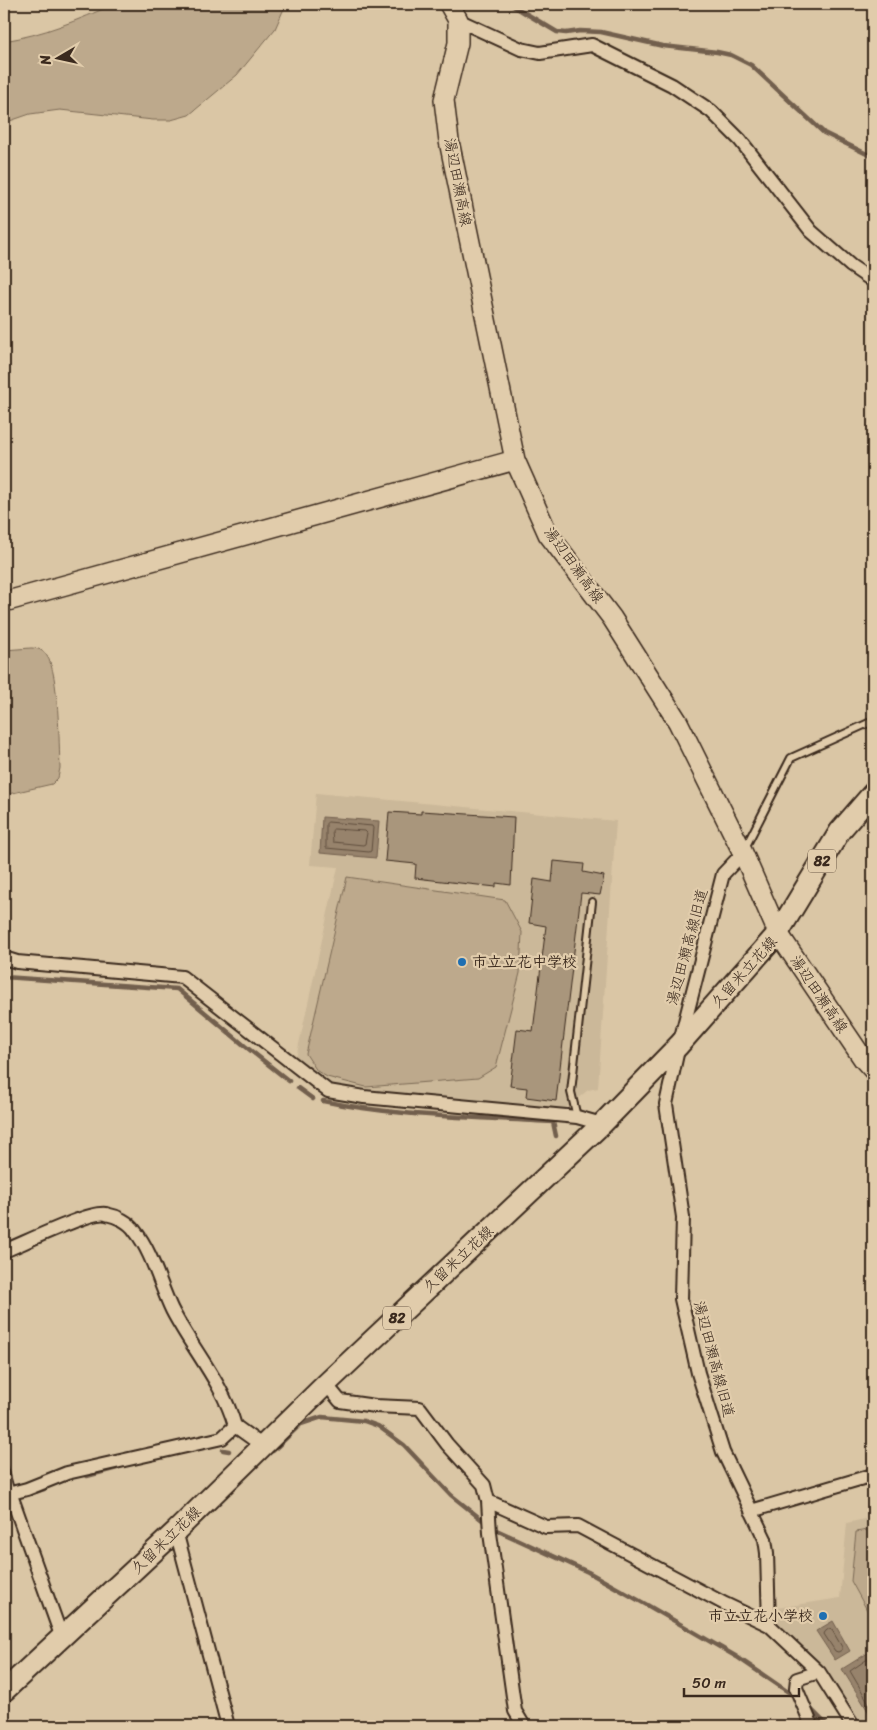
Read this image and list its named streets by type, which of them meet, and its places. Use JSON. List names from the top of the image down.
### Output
{
  "streets": {
    "main road": ["湯辺田瀬高線", "82", "久留米立花線"],
    "street": ["湯辺田瀬高線旧道"]
  },
  "crossings": [
    ["湯辺田瀬高線", "湯辺田瀬高線旧道"],
    ["湯辺田瀬高線", "久留米立花線"],
    ["湯辺田瀬高線旧道", "久留米立花線"]
  ],
  "places": ["市立立花中学校", "市立立花小学校"],
  "scale_bar": "50 m",
  "north": "left"
}
